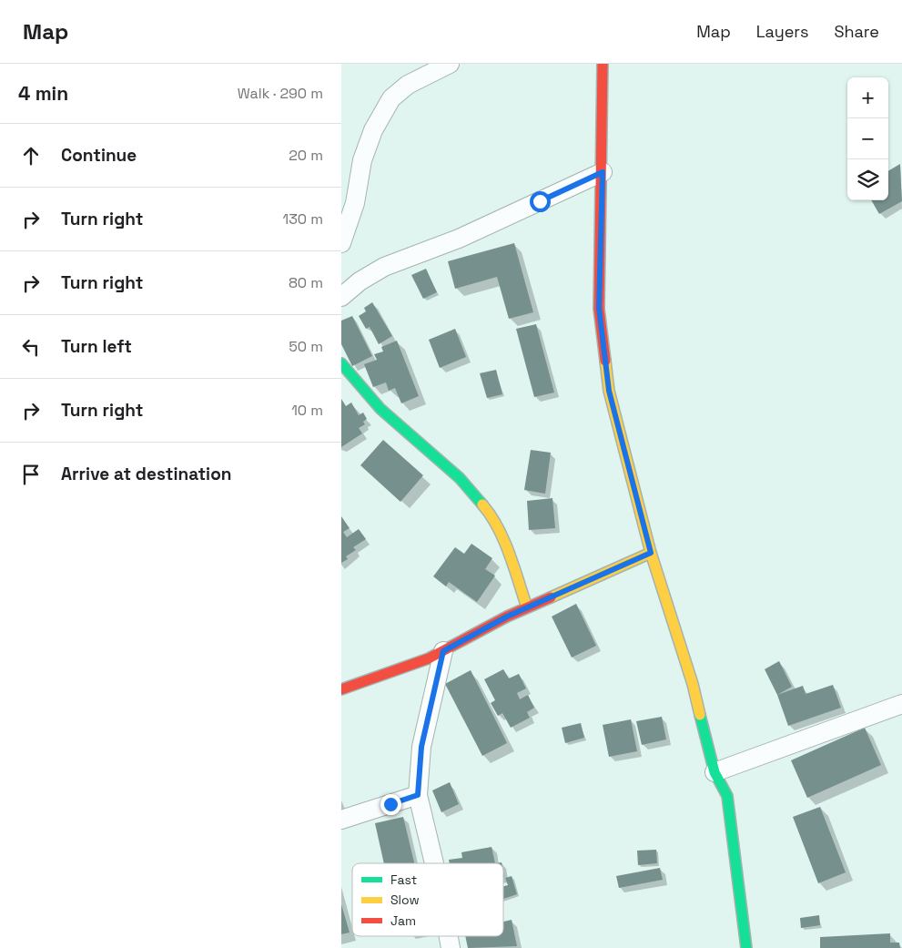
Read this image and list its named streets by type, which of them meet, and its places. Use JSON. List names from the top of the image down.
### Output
{
  "legend": ["Fast", "Slow", "Jam"],
  "page": {
    "header": "Map",
    "nav": ["Map", "Layers", "Share"],
    "heading": ["4 min", "Walk · 290 m"],
    "map_buttons": ["+", "−"],
    "list": [
      ["Continue", "20 m"],
      ["Turn right", "130 m"],
      ["Turn right", "80 m"],
      ["Turn left", "50 m"],
      ["Turn right", "10 m"],
      "Arrive at destination"
    ]
  }
}
